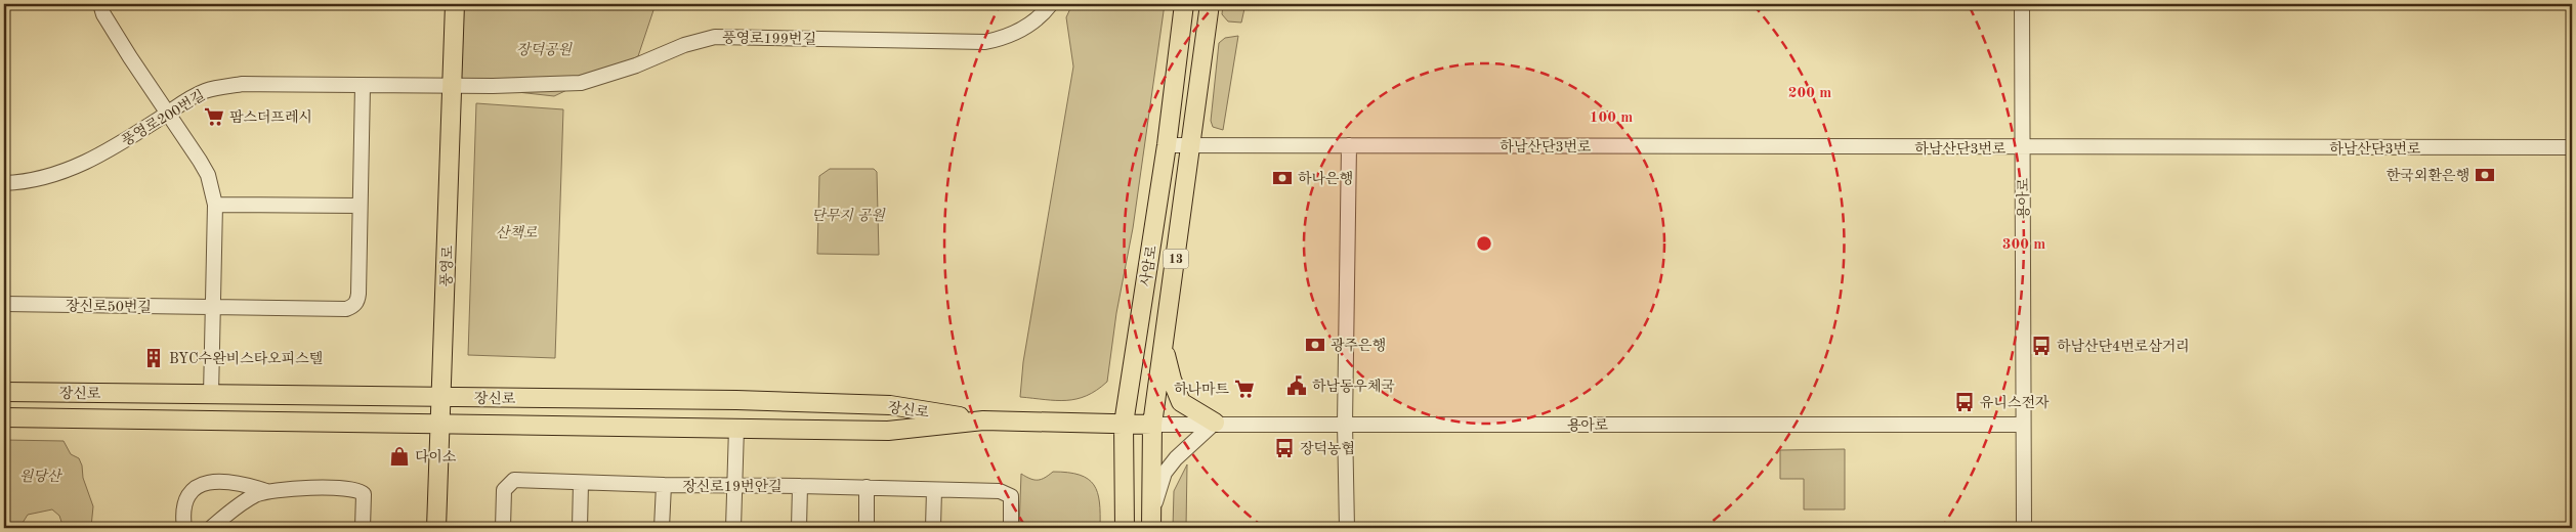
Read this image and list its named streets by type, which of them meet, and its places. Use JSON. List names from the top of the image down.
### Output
{
  "streets": {
    "main road": [
      "13",
      "풍영로",
      "사암로",
      "장신로"
    ],
    "street": [
      "풍영로199번길",
      "풍영로200번길",
      "하남산단3번로",
      "용아로",
      "장신로50번길",
      "장신로19번안길"
    ]
  },
  "crossings": [
    ["풍영로199번길", "풍영로200번길"],
    ["풍영로199번길", "풍영로"],
    ["풍영로200번길", "풍영로"],
    ["하남산단3번로", "용아로"],
    ["하남산단3번로", "사암로"],
    ["용아로", "사암로"],
    ["용아로", "장신로"],
    ["풍영로", "장신로"],
    ["사암로", "장신로"]
  ],
  "parks": [
    "장덕공원",
    "단무지 공원",
    "산책로",
    "원당산"
  ],
  "places": {
    "supermarket": ["팜스더프레시", "하나마트"],
    "bank": ["한국외환은행", "하나은행", "광주은행"],
    "bus stop": ["하남산단4번로삼거리", "유니스전자", "장덕농협"],
    "building": ["BYC수완비스타오피스텔"],
    "public building": ["하남동우체국"],
    "shop": ["다이소"]
  },
  "rings": ["200 m", "100 m", "300 m"]
}
